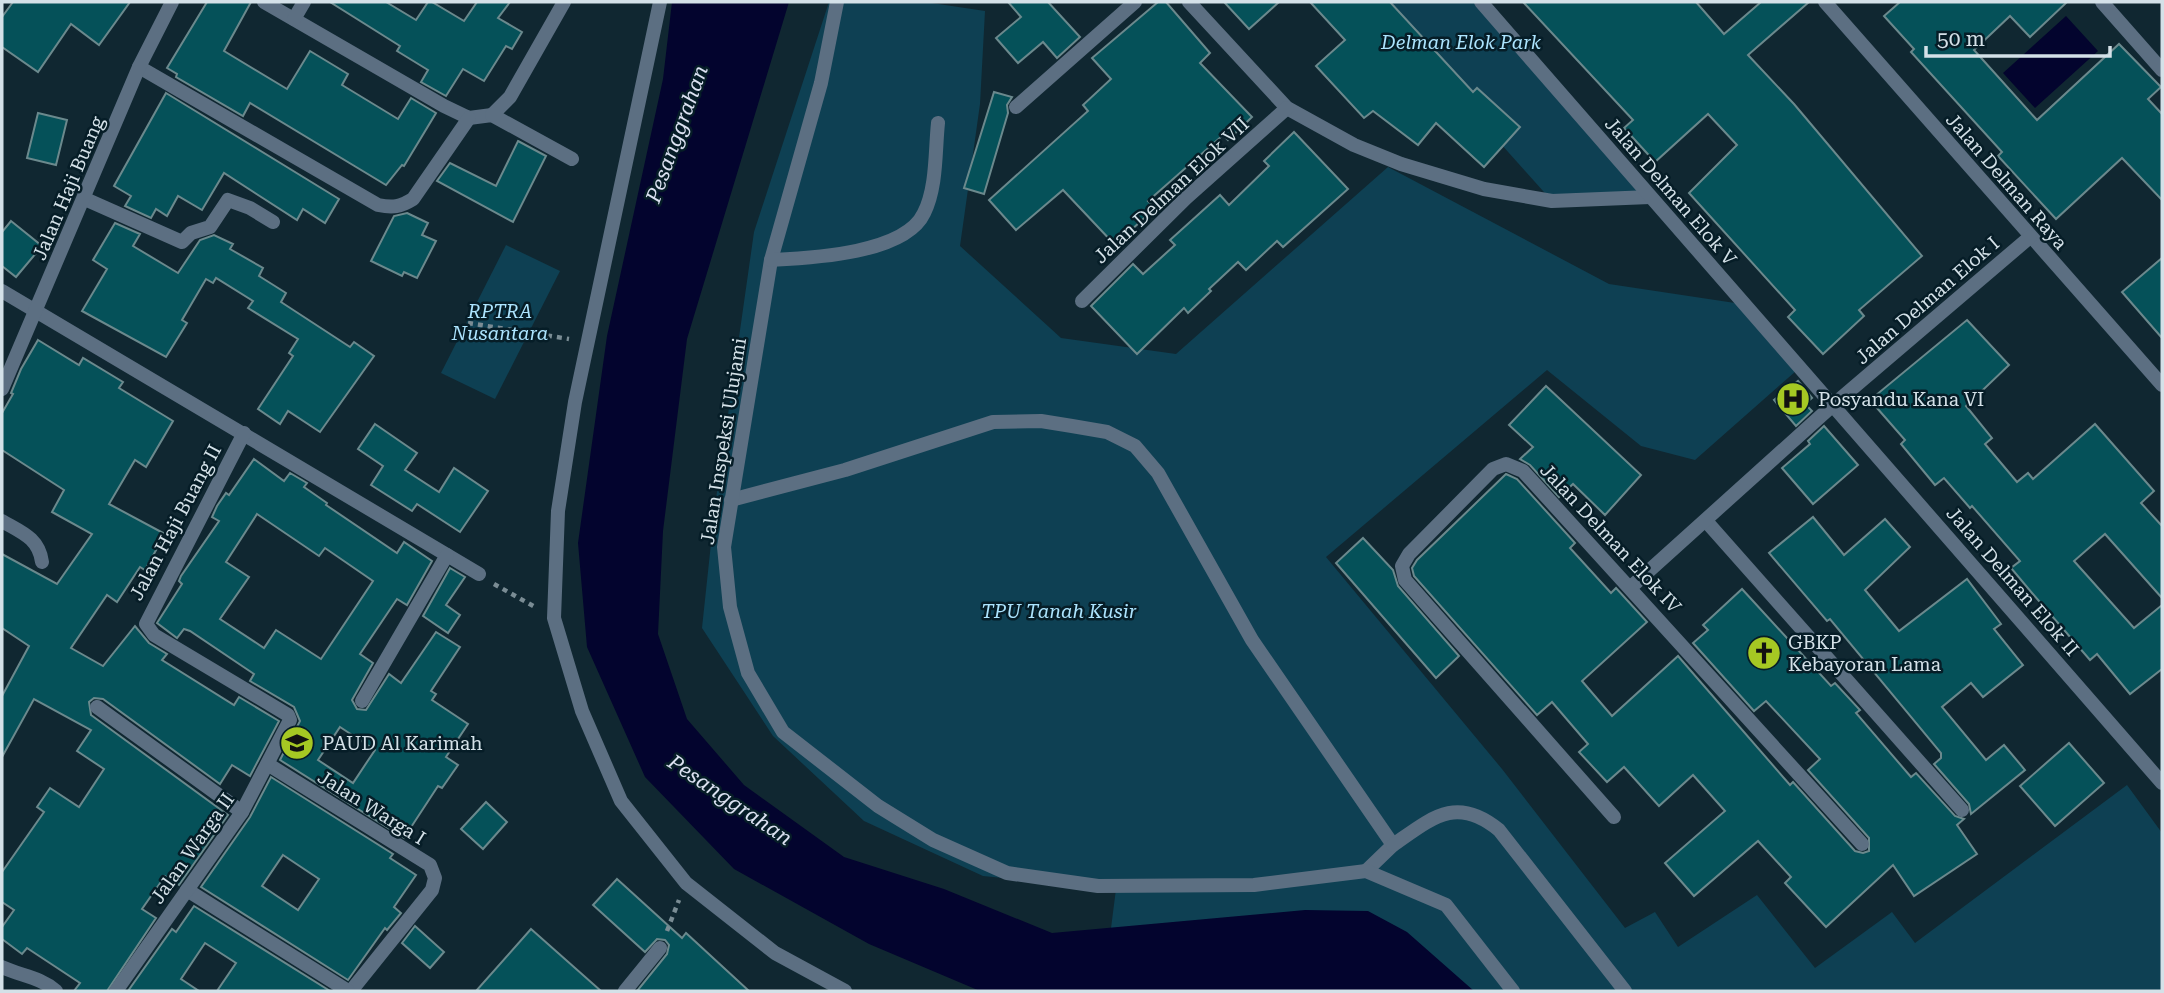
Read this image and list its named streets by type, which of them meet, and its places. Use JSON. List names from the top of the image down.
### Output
{
  "streets": {
    "street": [
      "Jalan Delman Raya",
      "Jalan Haji Buang",
      "Jalan Delman Elok VII",
      "Jalan Delman Elok V",
      "Jalan Delman Elok I",
      "Jalan Inspeksi Ulujami",
      "Jalan Haji Buang II",
      "Jalan Delman Elok IV",
      "Jalan Delman Elok II",
      "Jalan Warga I",
      "Jalan Warga II"
    ]
  },
  "crossings": [
    ["Jalan Delman Raya", "Jalan Delman Elok I"],
    ["Jalan Haji Buang", "Jalan Haji Buang II"],
    ["Jalan Delman Elok V", "Jalan Delman Elok I"],
    ["Jalan Delman Elok V", "Jalan Delman Elok II"],
    ["Jalan Delman Elok I", "Jalan Delman Elok IV"],
    ["Jalan Delman Elok I", "Jalan Delman Elok II"],
    ["Jalan Haji Buang II", "Jalan Warga II"],
    ["Jalan Warga I", "Jalan Warga II"]
  ],
  "water": ["Pesanggrahan"],
  "parks": ["Delman Elok Park", "RPTRA Nusantara", "TPU Tanah Kusir"],
  "places": {
    "hospital": ["Posyandu Kana VI"],
    "church": ["GBKP Kebayoran Lama"],
    "school or university": ["PAUD Al Karimah"]
  },
  "scale_bar": "50 m"
}
